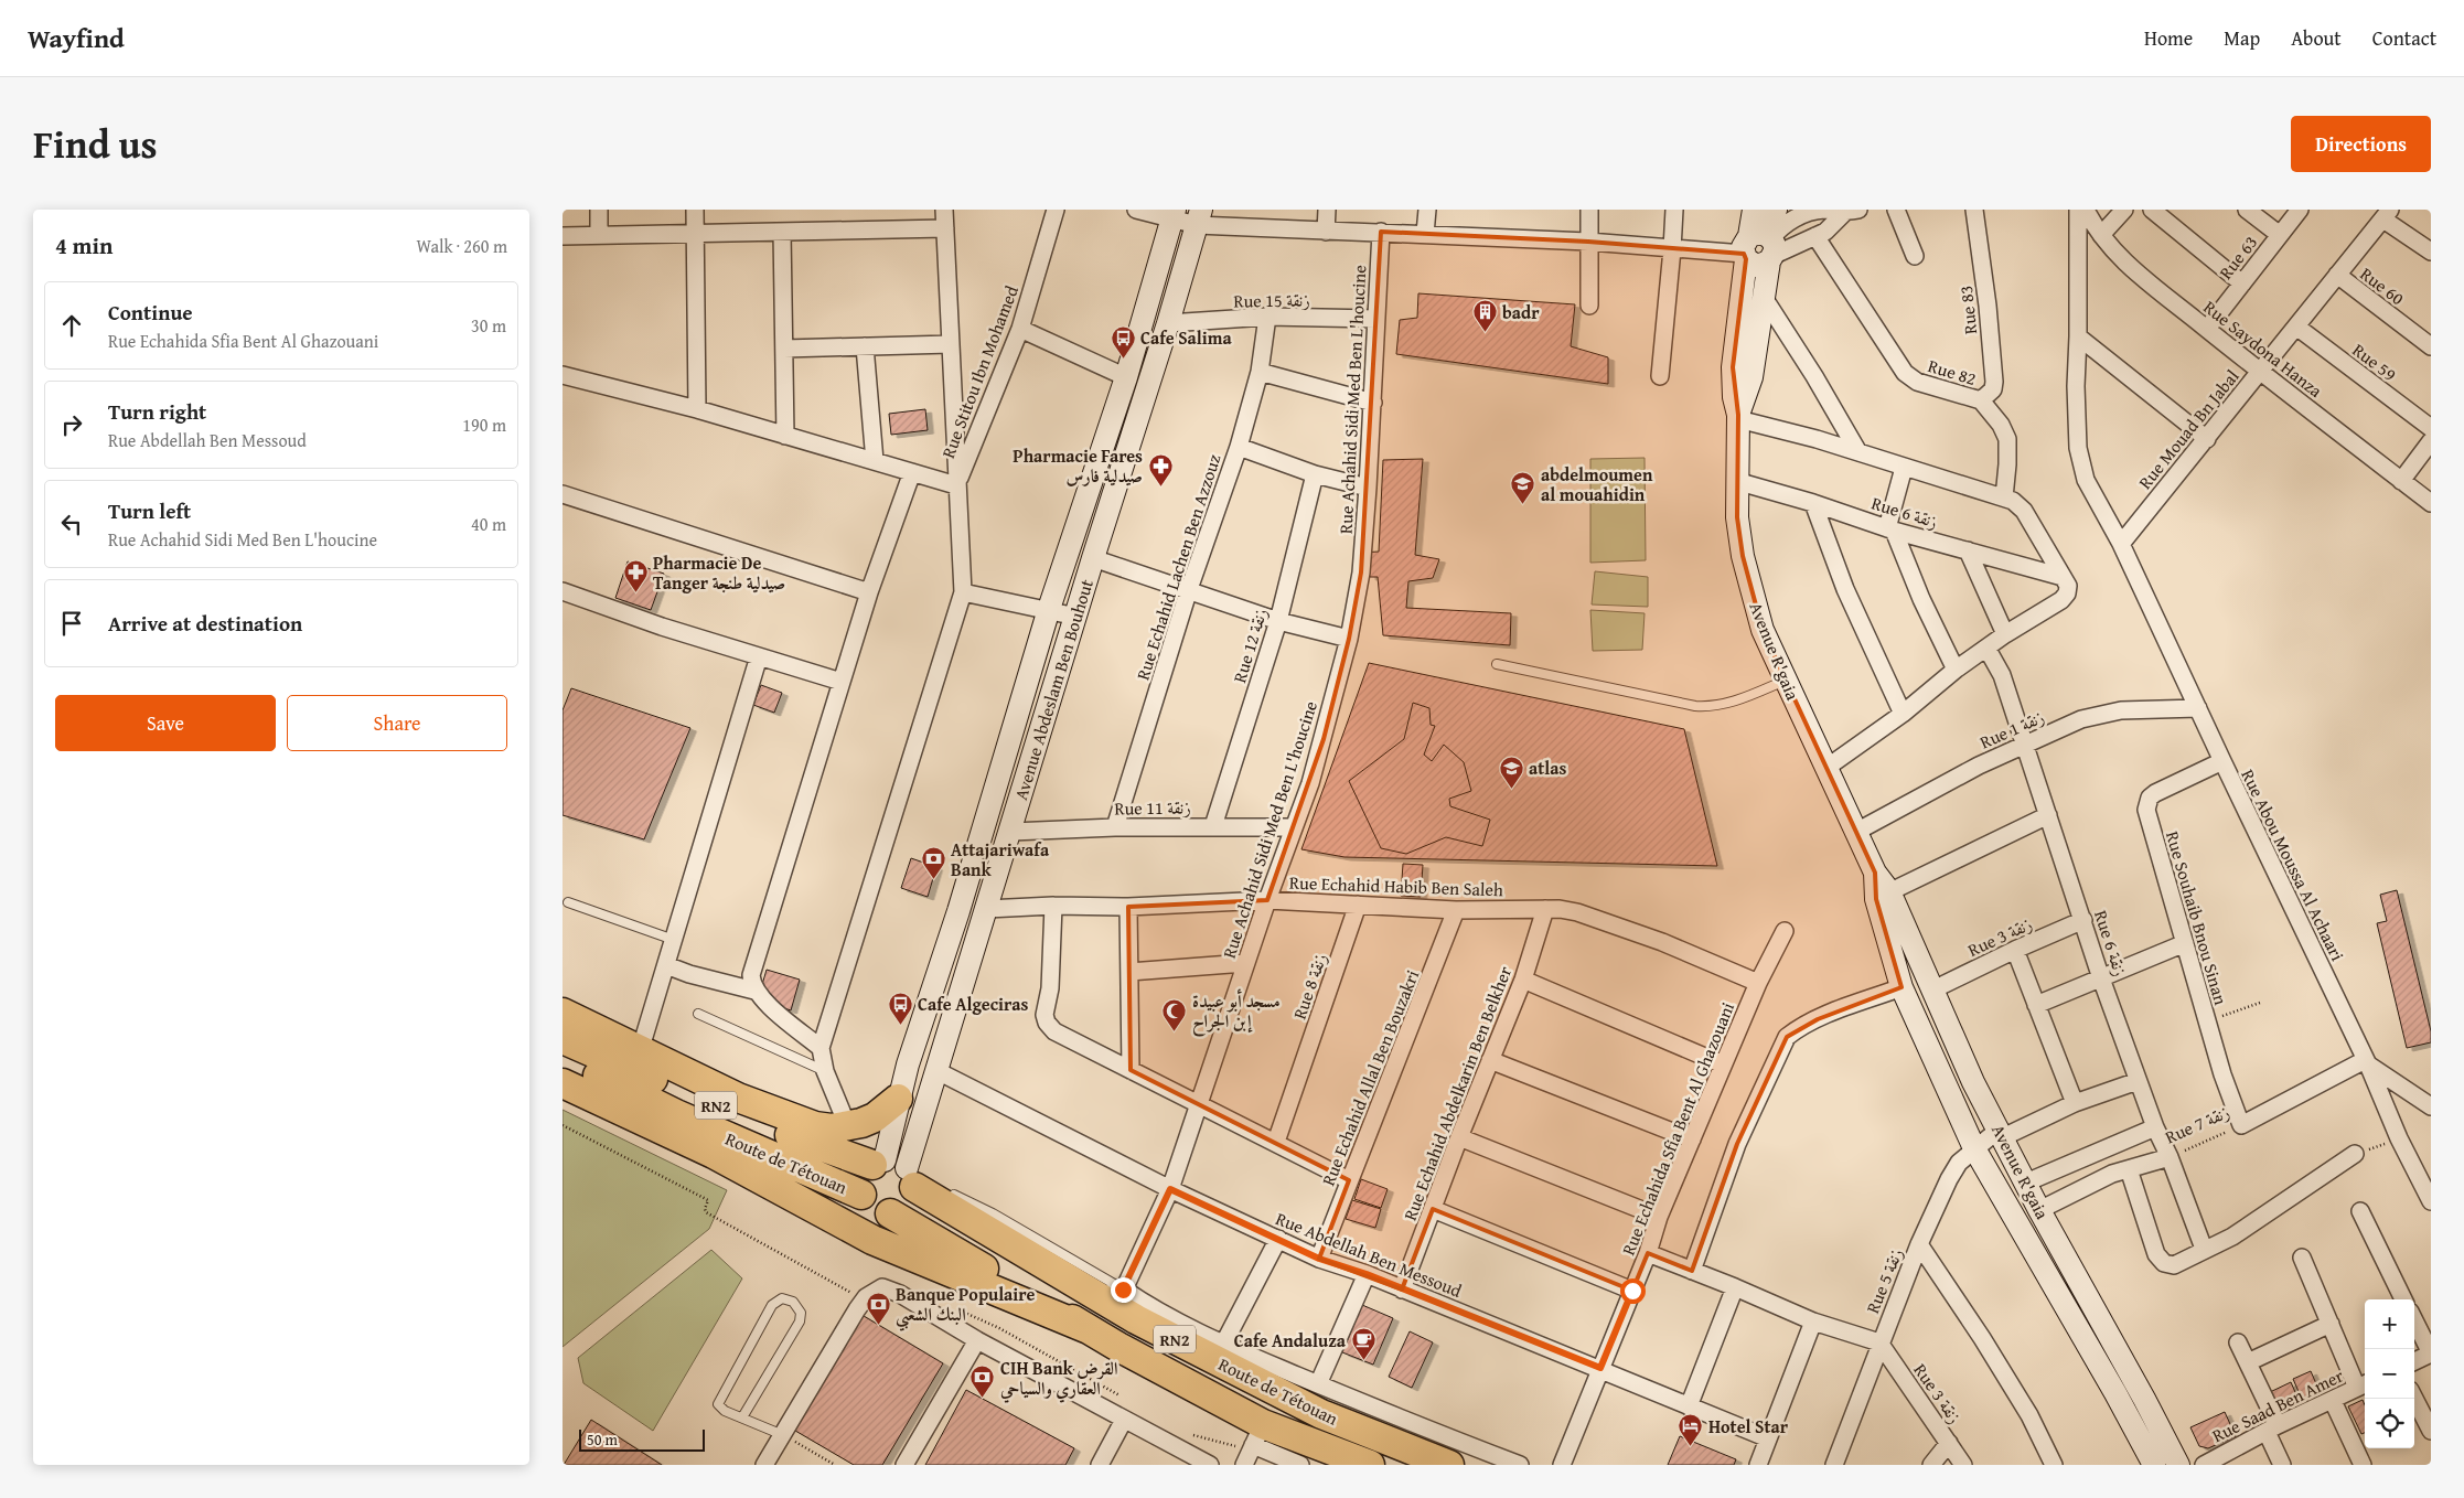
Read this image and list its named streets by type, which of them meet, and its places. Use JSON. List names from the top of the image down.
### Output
{
  "streets": {
    "highway": ["RN2", "Route de Tétouan"],
    "street": [
      "Rue 63",
      "Rue 60",
      "Rue 15 زنقة",
      "Rue 83",
      "Rue Saydona Hanza",
      "Rue 59",
      "Rue Stitou Ibn Mohamed",
      "Rue 82",
      "Rue Achahid Sidi Med Ben L'houcine",
      "Rue Mouad Bn Jabal",
      "Rue 6 زنقة",
      "Rue Echahid Lachen Ben Azzouz",
      "Rue 12 زنقة",
      "Avenue R'gaia",
      "Avenue Abdeslam Ben Bouhout",
      "Rue 1 زنقة",
      "Rue 11 زنقة",
      "Rue Abou Moussa Al Achaari",
      "Rue Echahid Habib Ben Saleh",
      "Rue Souhaib Bnou Sinan",
      "Rue 3 زنقة",
      "Rue 8 زنقة",
      "Rue Echahid Allal Ben Bouzakri",
      "Rue Echahid Abdelkarin Ben Belkher",
      "Rue 7 زنقة",
      "Rue Echahida Sfia Bent Al Ghazouani",
      "Rue Abdellah Ben Messoud",
      "Rue 5 زنقة",
      "Rue Saad Ben Amer"
    ]
  },
  "crossings": [
    ["Rue 63", "Rue Saydona Hanza"],
    ["Rue 60", "Rue Mouad Bn Jabal"],
    ["Rue 15 زنقة", "Rue Achahid Sidi Med Ben L'houcine"],
    ["Rue 15 زنقة", "Rue Echahid Lachen Ben Azzouz"],
    ["Rue 15 زنقة", "Avenue Abdeslam Ben Bouhout"],
    ["Rue 83", "Rue 82"],
    ["Rue Saydona Hanza", "Rue Mouad Bn Jabal"],
    ["Rue 59", "Rue Mouad Bn Jabal"],
    ["Rue Achahid Sidi Med Ben L'houcine", "Rue 11 زنقة"],
    ["Rue Achahid Sidi Med Ben L'houcine", "Rue Echahid Habib Ben Saleh"],
    ["Rue Achahid Sidi Med Ben L'houcine", "Rue Abdellah Ben Messoud"],
    ["Rue Mouad Bn Jabal", "Rue Abou Moussa Al Achaari"],
    ["Rue 6 زنقة", "Avenue R'gaia"],
    ["Rue 6 زنقة", "Rue 1 زنقة"],
    ["Rue 6 زنقة", "Rue 3 زنقة"],
    ["Rue 6 زنقة", "Rue 7 زنقة"],
    ["Rue 6 زنقة", "Rue 5 زنقة"],
    ["Rue Echahid Lachen Ben Azzouz", "Rue 11 زنقة"],
    ["Rue 12 زنقة", "Rue 11 زنقة"],
    ["Avenue R'gaia", "Rue 1 زنقة"],
    ["Avenue R'gaia", "Rue 3 زنقة"],
    ["Avenue R'gaia", "Rue 7 زنقة"],
    ["Avenue R'gaia", "Rue 5 زنقة"],
    ["Avenue Abdeslam Ben Bouhout", "Rue 11 زنقة"],
    ["Avenue Abdeslam Ben Bouhout", "Rue Echahid Habib Ben Saleh"],
    ["Avenue Abdeslam Ben Bouhout", "Route de Tétouan"],
    ["Avenue Abdeslam Ben Bouhout", "Rue Abdellah Ben Messoud"],
    ["Rue 1 زنقة", "Rue Abou Moussa Al Achaari"],
    ["Rue Abou Moussa Al Achaari", "Rue Souhaib Bnou Sinan"],
    ["Rue Abou Moussa Al Achaari", "Rue 7 زنقة"],
    ["Rue Echahid Habib Ben Saleh", "Rue 8 زنقة"],
    ["Rue Echahid Habib Ben Saleh", "Rue Echahid Allal Ben Bouzakri"],
    ["Rue Echahid Habib Ben Saleh", "Rue Echahid Abdelkarin Ben Belkher"],
    ["Rue Echahid Habib Ben Saleh", "Rue Echahida Sfia Bent Al Ghazouani"],
    ["Rue Souhaib Bnou Sinan", "Rue 7 زنقة"],
    ["Rue 3 زنقة", "Rue 5 زنقة"],
    ["Rue Echahid Allal Ben Bouzakri", "Rue Abdellah Ben Messoud"],
    ["Rue Echahid Abdelkarin Ben Belkher", "Rue Abdellah Ben Messoud"],
    ["Rue Echahida Sfia Bent Al Ghazouani", "Rue Abdellah Ben Messoud"]
  ],
  "places": {
    "building": ["badr"],
    "bus stop": ["Cafe Salima", "Cafe Algeciras"],
    "pharmacy": ["Pharmacie Fares صيدلية فارس", "Pharmacie De Tanger صيدلية طنجة"],
    "school or university": ["abdelmoumen al mouahidin", "atlas"],
    "bank": ["Attajariwafa Bank", "Banque Populaire البنك الشعبي", "CIH Bank القرض العقاري والسياحي"],
    "mosque": ["مسجد أبو عبيدة إبن الجراح"],
    "cafe": ["Cafe Andaluza"],
    "hotel": ["Hotel Star"]
  },
  "scale_bar": "50 m",
  "page": {
    "header": "Wayfind",
    "nav": [
      "Home",
      "Map",
      "About",
      "Contact"
    ],
    "title": "Find us",
    "buttons": [
      "Directions",
      ["Save", "Share"]
    ],
    "heading": ["4 min", "Walk · 260 m"],
    "list": [
      ["Continue", "Rue Echahida Sfia Bent Al Ghazouani", "30 m"],
      ["Turn right", "Rue Abdellah Ben Messoud", "190 m"],
      ["Turn left", "Rue Achahid Sidi Med Ben L'houcine", "40 m"],
      "Arrive at destination"
    ],
    "map_buttons": ["+", "−"],
    "scale": "50 m"
  }
}
